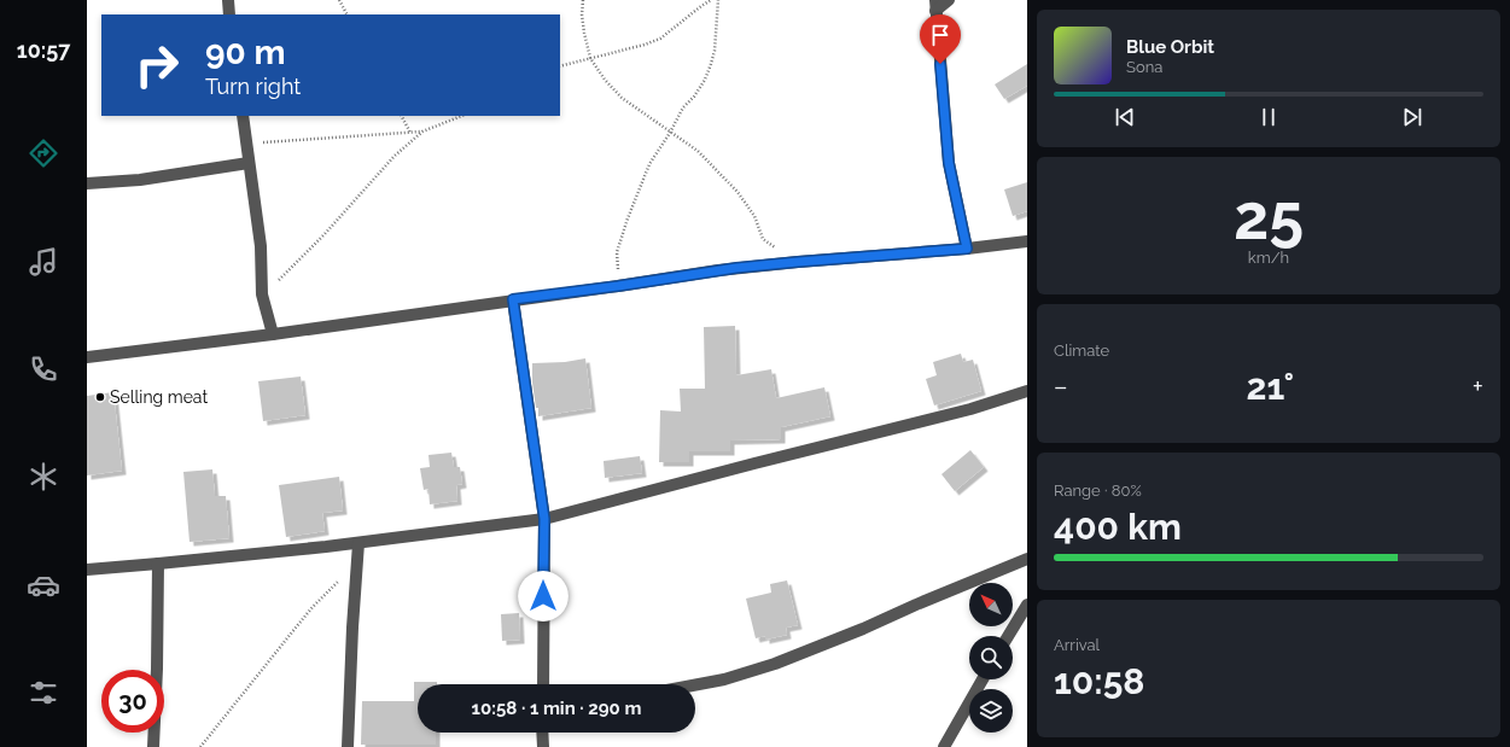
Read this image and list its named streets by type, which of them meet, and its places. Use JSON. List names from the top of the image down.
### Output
{
  "places": ["Selling meat"],
  "north": "top left",
  "page": {
    "tabs": "10:57",
    "turn": ["90 m", "Turn right"],
    "song": ["Blue Orbit", "Sona"],
    "tile": [
      ["25", "km/h"],
      "Climate",
      ["Range · 80%", "400 km"],
      ["Arrival", "10:58"]
    ],
    "heat": ["−", "21°", "+"],
    "limit": "30",
    "trip": "10:58 · 1 min · 290 m"
  }
}
